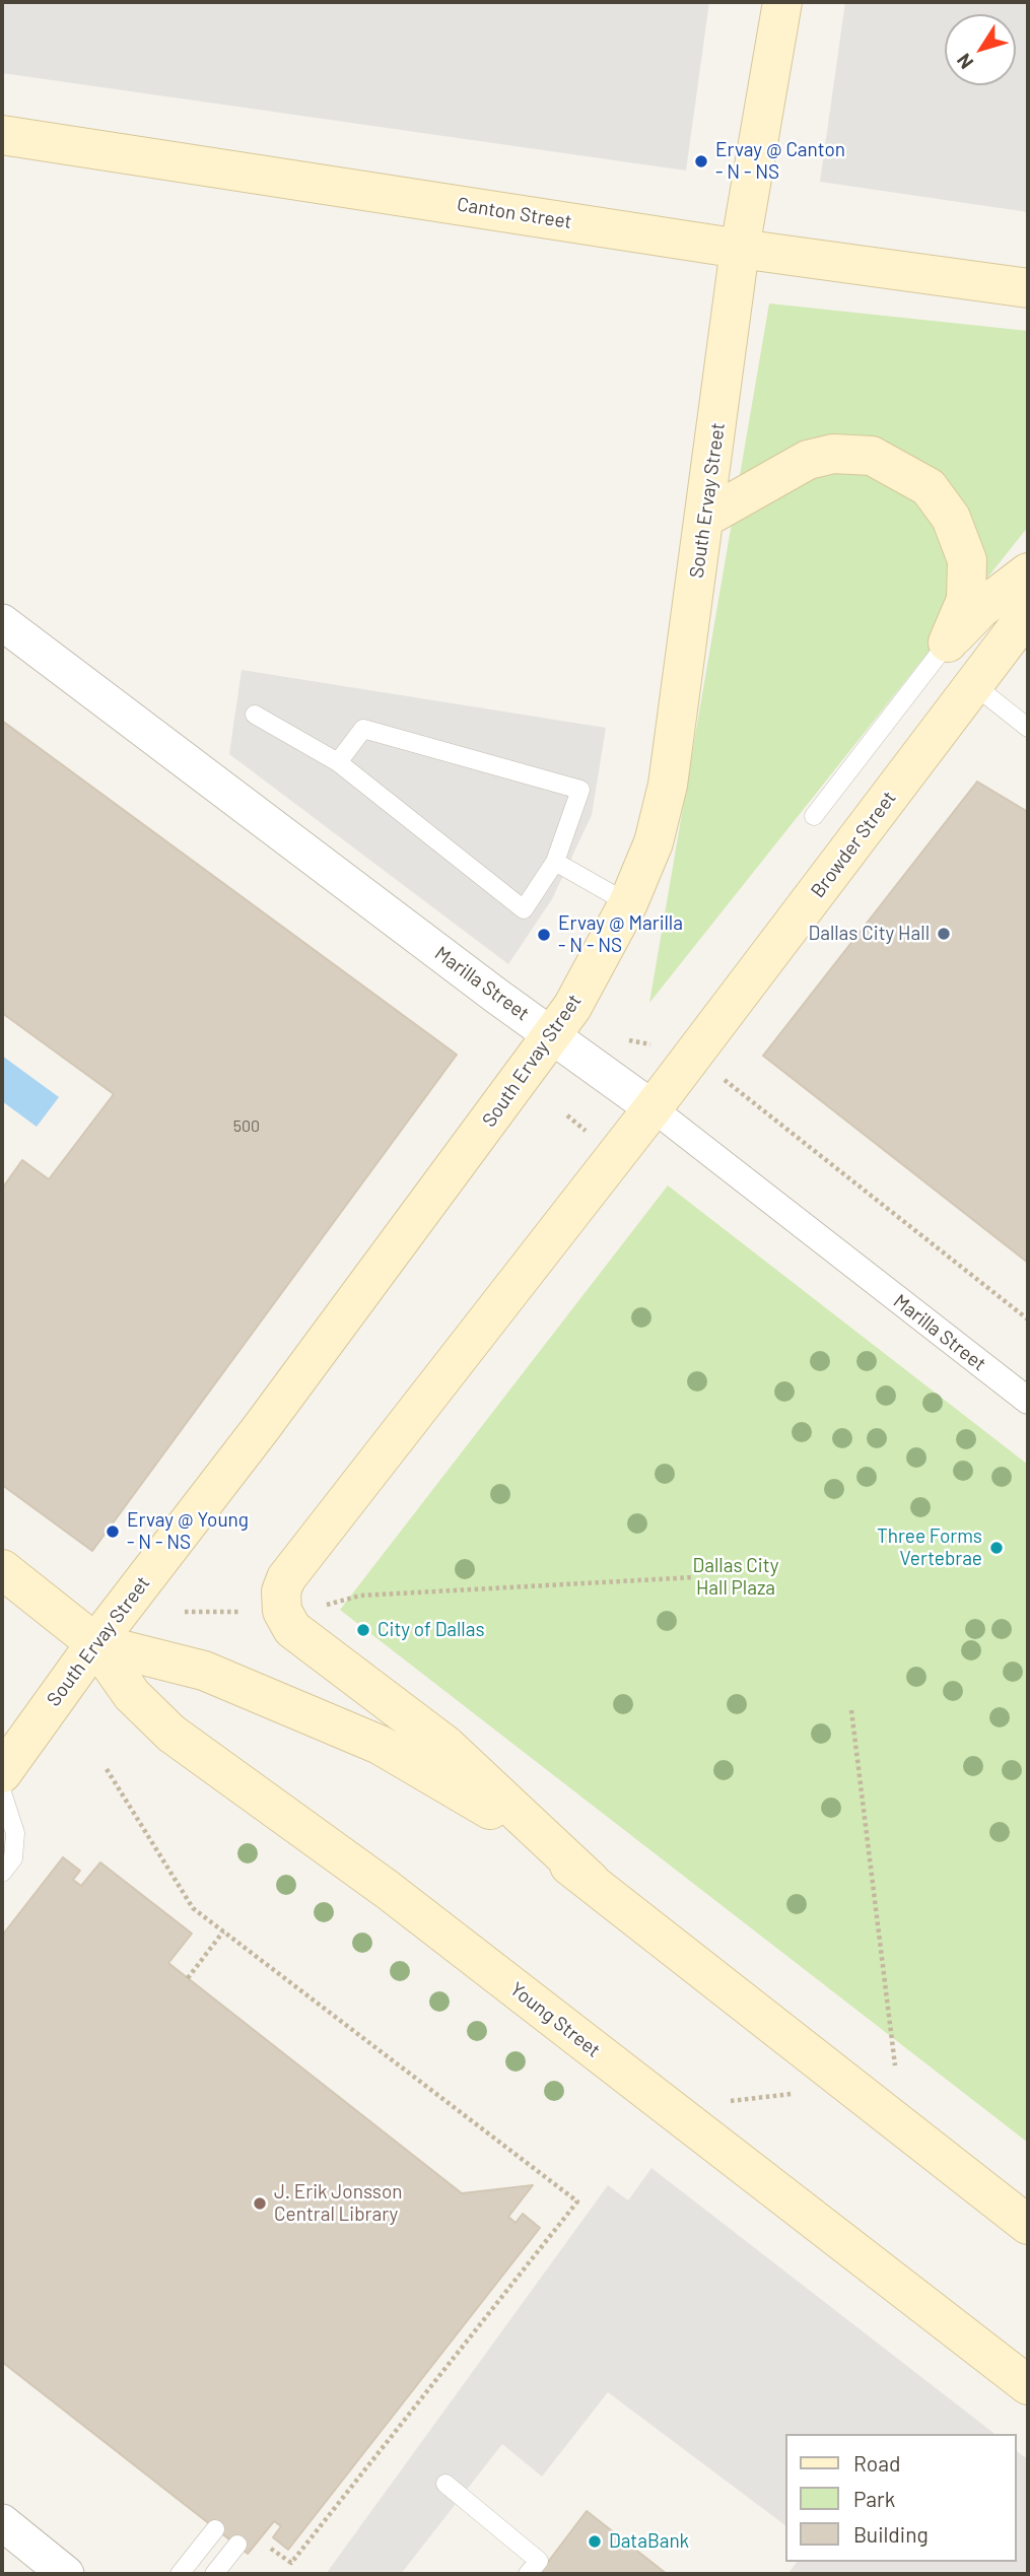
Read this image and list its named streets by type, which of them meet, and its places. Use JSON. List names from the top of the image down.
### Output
{
  "streets": {
    "main road": [
      "Canton Street",
      "South Ervay Street",
      "Browder Street",
      "Young Street"
    ],
    "street": ["Marilla Street"]
  },
  "crossings": [
    ["Canton Street", "South Ervay Street"],
    ["South Ervay Street", "Marilla Street"],
    ["South Ervay Street", "Young Street"],
    ["Browder Street", "Marilla Street"],
    ["Browder Street", "Young Street"]
  ],
  "parks": ["Dallas City Hall Plaza"],
  "places": [
    "Ervay @ Canton - N - NS",
    "Dallas City Hall",
    "Ervay @ Marilla - N - NS",
    "Ervay @ Young - N - NS",
    "Three Forms Vertebrae",
    "City of Dallas",
    "J. Erik Jonsson Central Library",
    "DataBank"
  ],
  "house_numbers": ["500"],
  "legend": ["Road", "Park", "Building"],
  "north": "bottom left"
}
